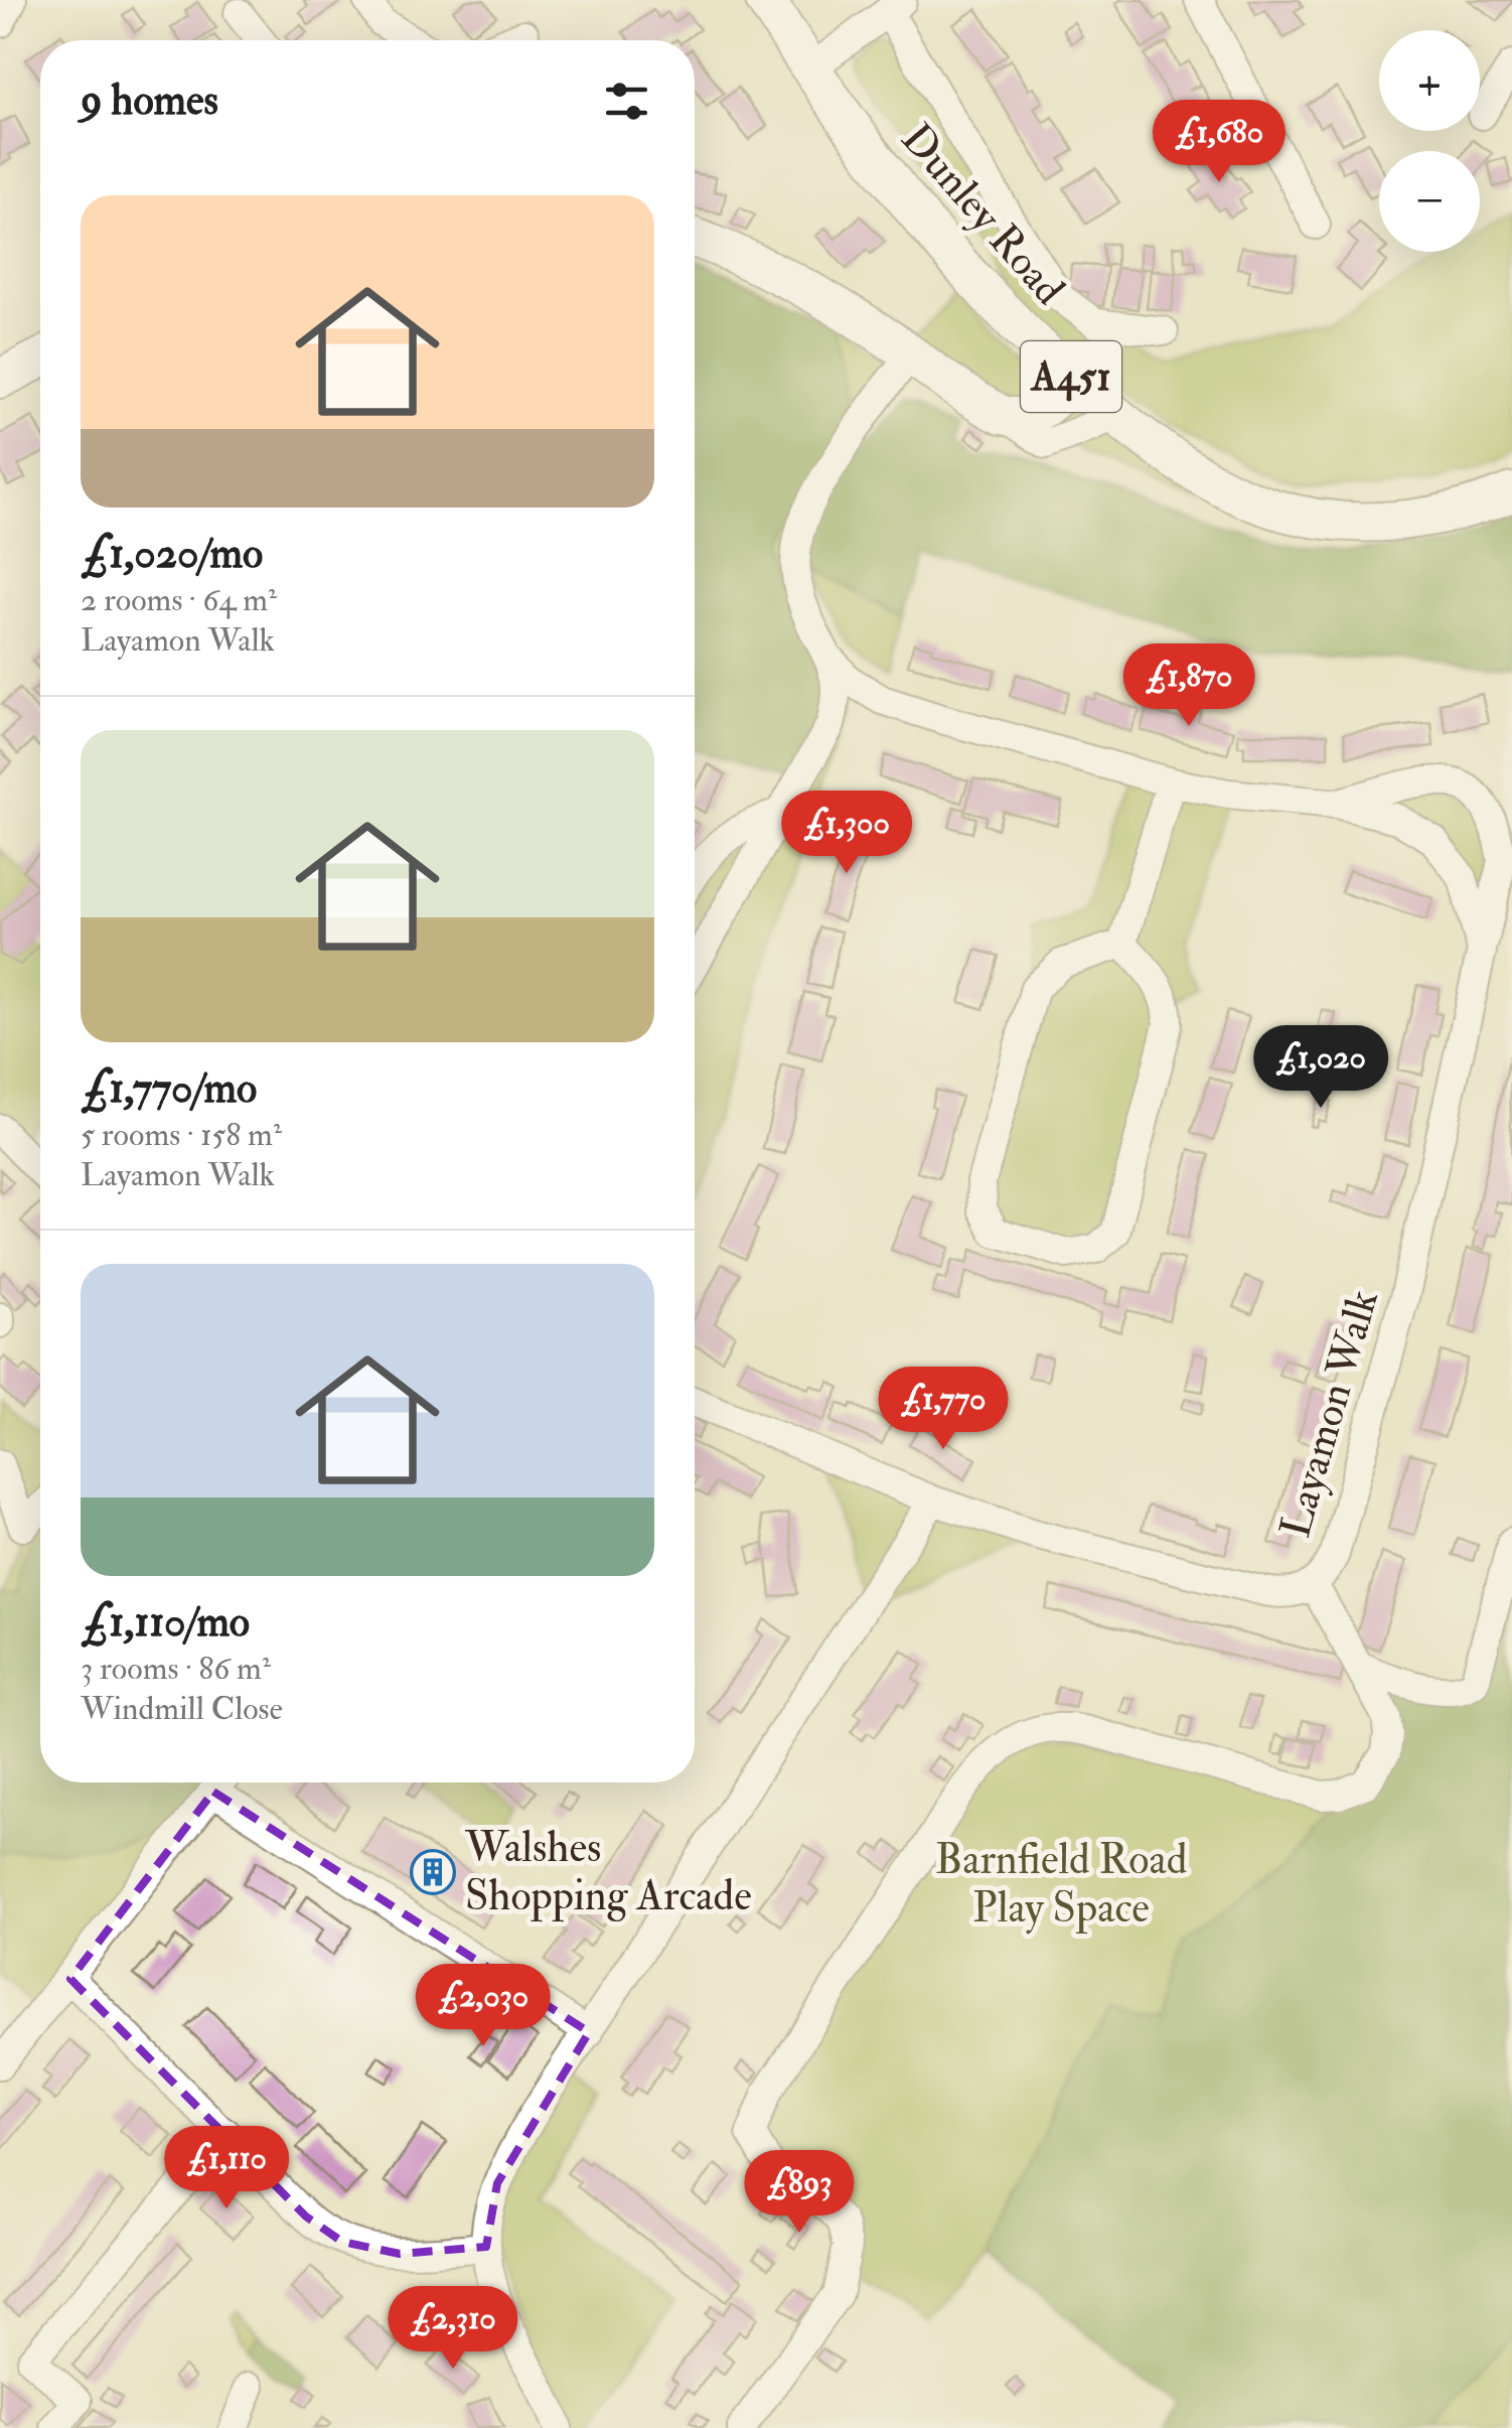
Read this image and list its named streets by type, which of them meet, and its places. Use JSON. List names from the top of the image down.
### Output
{
  "streets": {
    "main road": ["Dunley Road", "A451"],
    "street": ["Layamon Walk"]
  },
  "parks": ["Barnfield Road Play Space"],
  "places": {
    "building": ["Walshes Shopping Arcade"]
  },
  "page": {
    "map_buttons": ["+", "−"],
    "heading": "9 homes",
    "price": [
      "£1,680",
      "£1,870",
      "£1,300",
      "£1,020",
      "£1,770",
      "£2,030",
      "£1,110",
      "£893",
      "£2,310"
    ],
    "list": [
      {
        "name": "£1,020/mo",
        "note": "2 rooms · 64 m² · Layamon Walk"
      },
      {
        "name": "£1,770/mo",
        "note": "5 rooms · 158 m² · Layamon Walk"
      },
      {
        "name": "£1,110/mo",
        "note": "3 rooms · 86 m² · Windmill Close"
      }
    ]
  }
}
